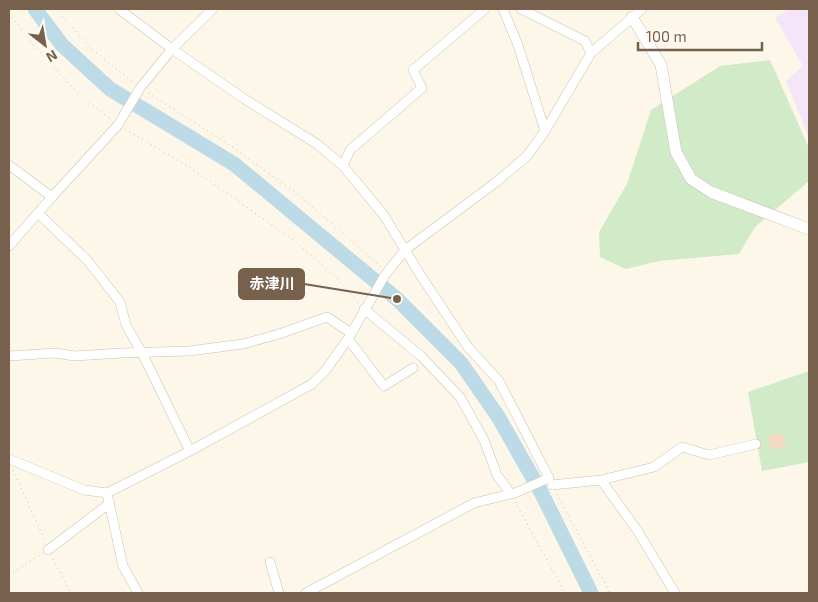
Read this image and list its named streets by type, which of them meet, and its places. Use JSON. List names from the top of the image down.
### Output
{
  "places": ["赤津川"],
  "scale_bar": "100 m",
  "north": "bottom right"
}
